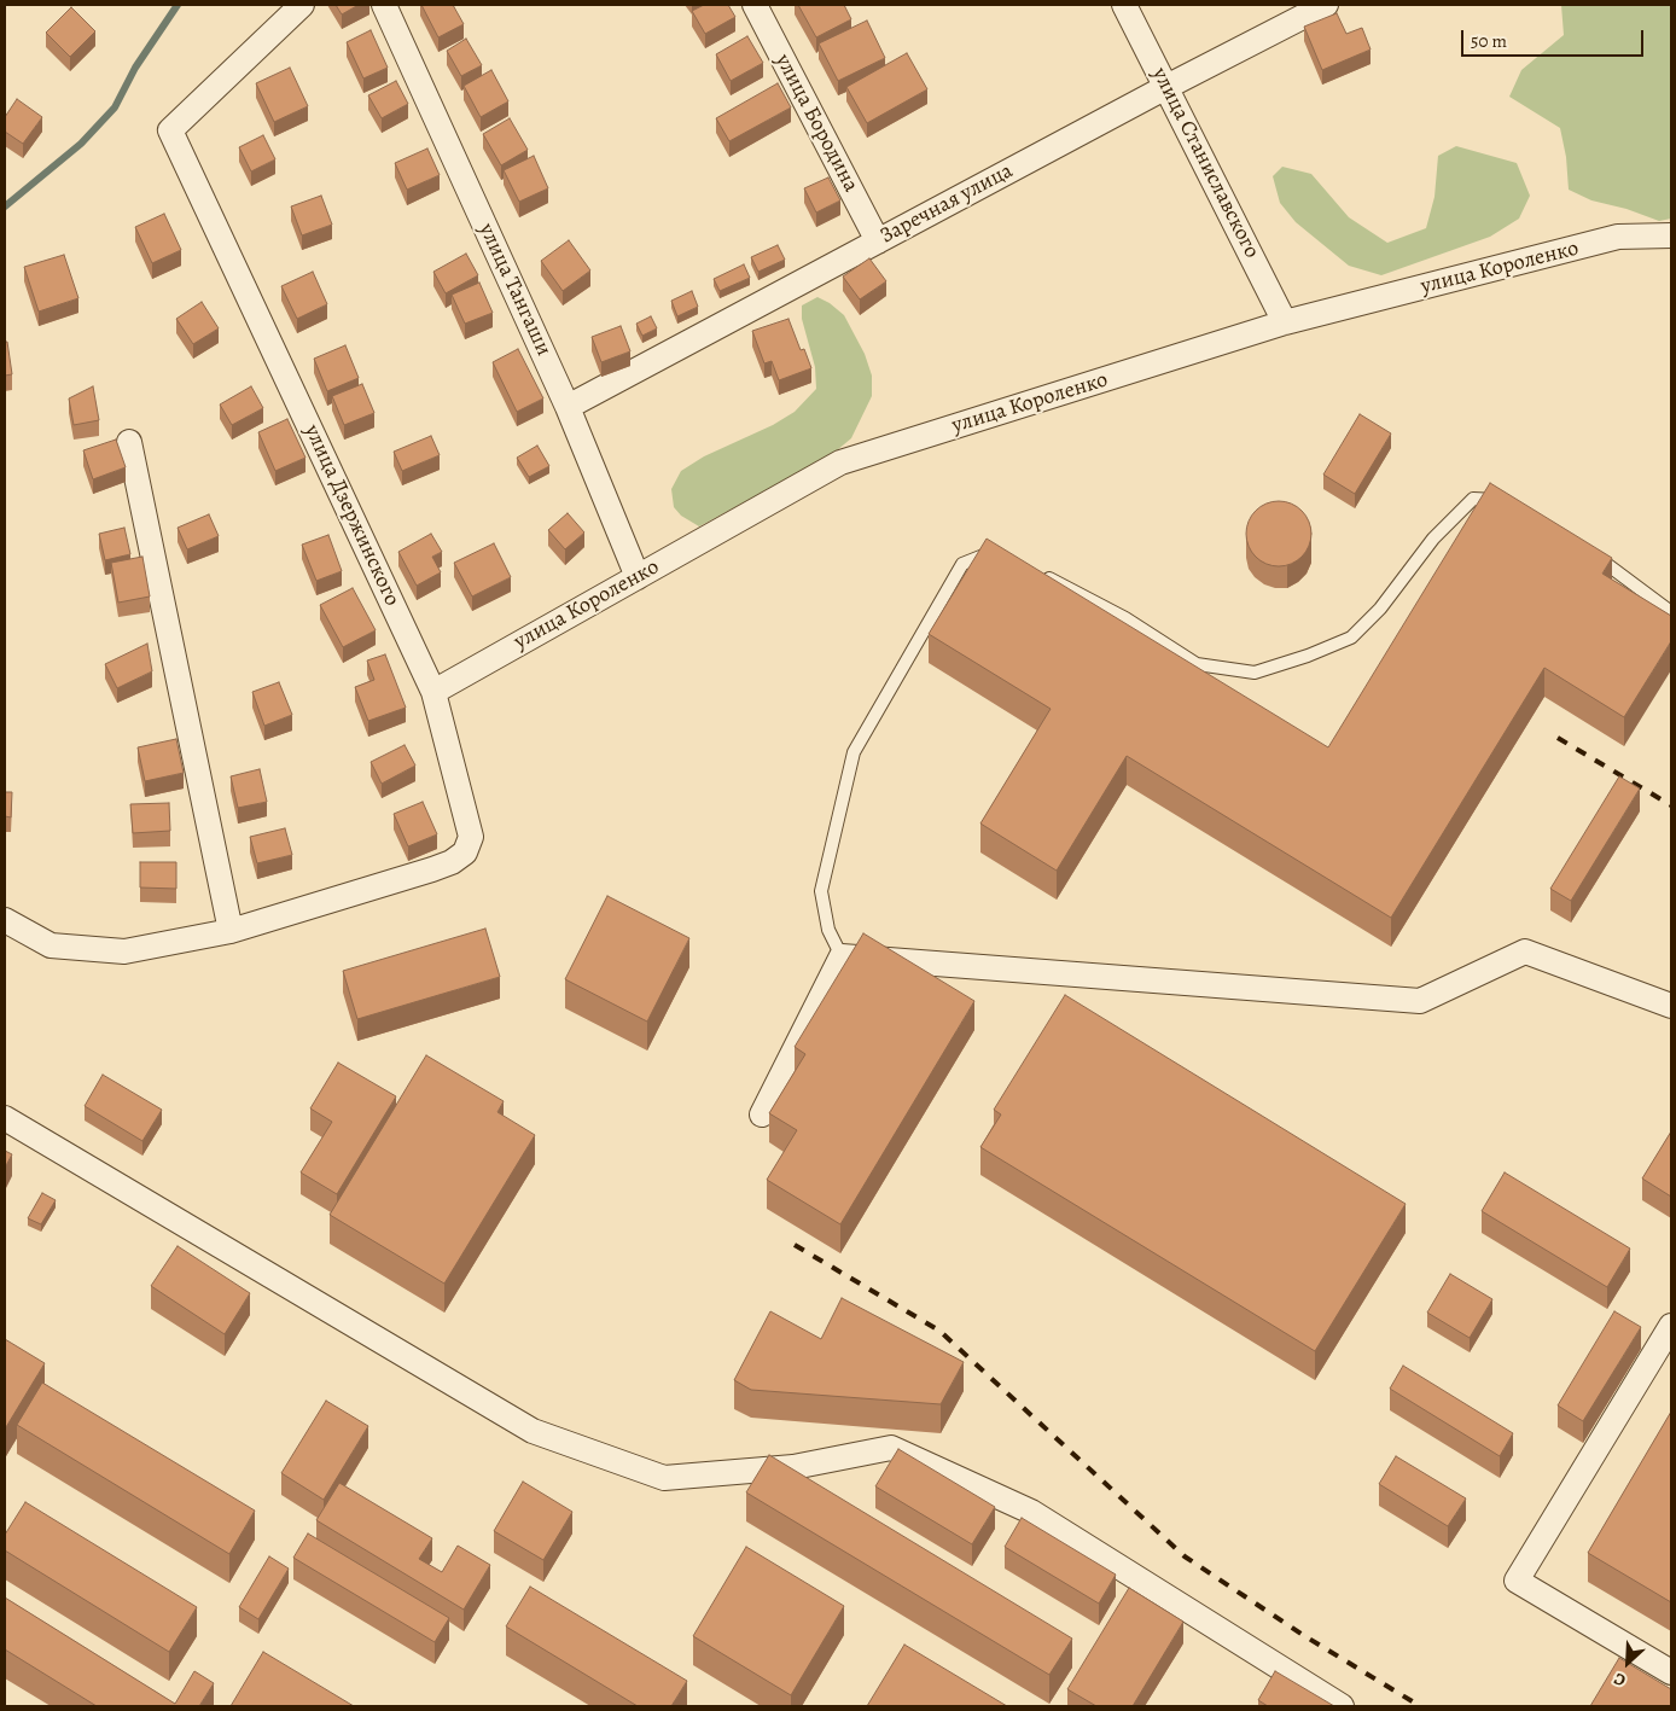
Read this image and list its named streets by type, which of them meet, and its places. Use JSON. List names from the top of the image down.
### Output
{
  "streets": {
    "street": [
      "улица Бородина",
      "улица Станиславского",
      "Заречная улица",
      "улица Короленко",
      "улица Тангаши",
      "улица Дзержинского"
    ]
  },
  "crossings": [
    ["улица Бородина", "Заречная улица"],
    ["улица Станиславского", "Заречная улица"],
    ["улица Станиславского", "улица Короленко"],
    ["Заречная улица", "улица Тангаши"],
    ["улица Короленко", "улица Тангаши"],
    ["улица Короленко", "улица Дзержинского"]
  ],
  "scale_bar": "50 m",
  "north": "bottom left"
}
